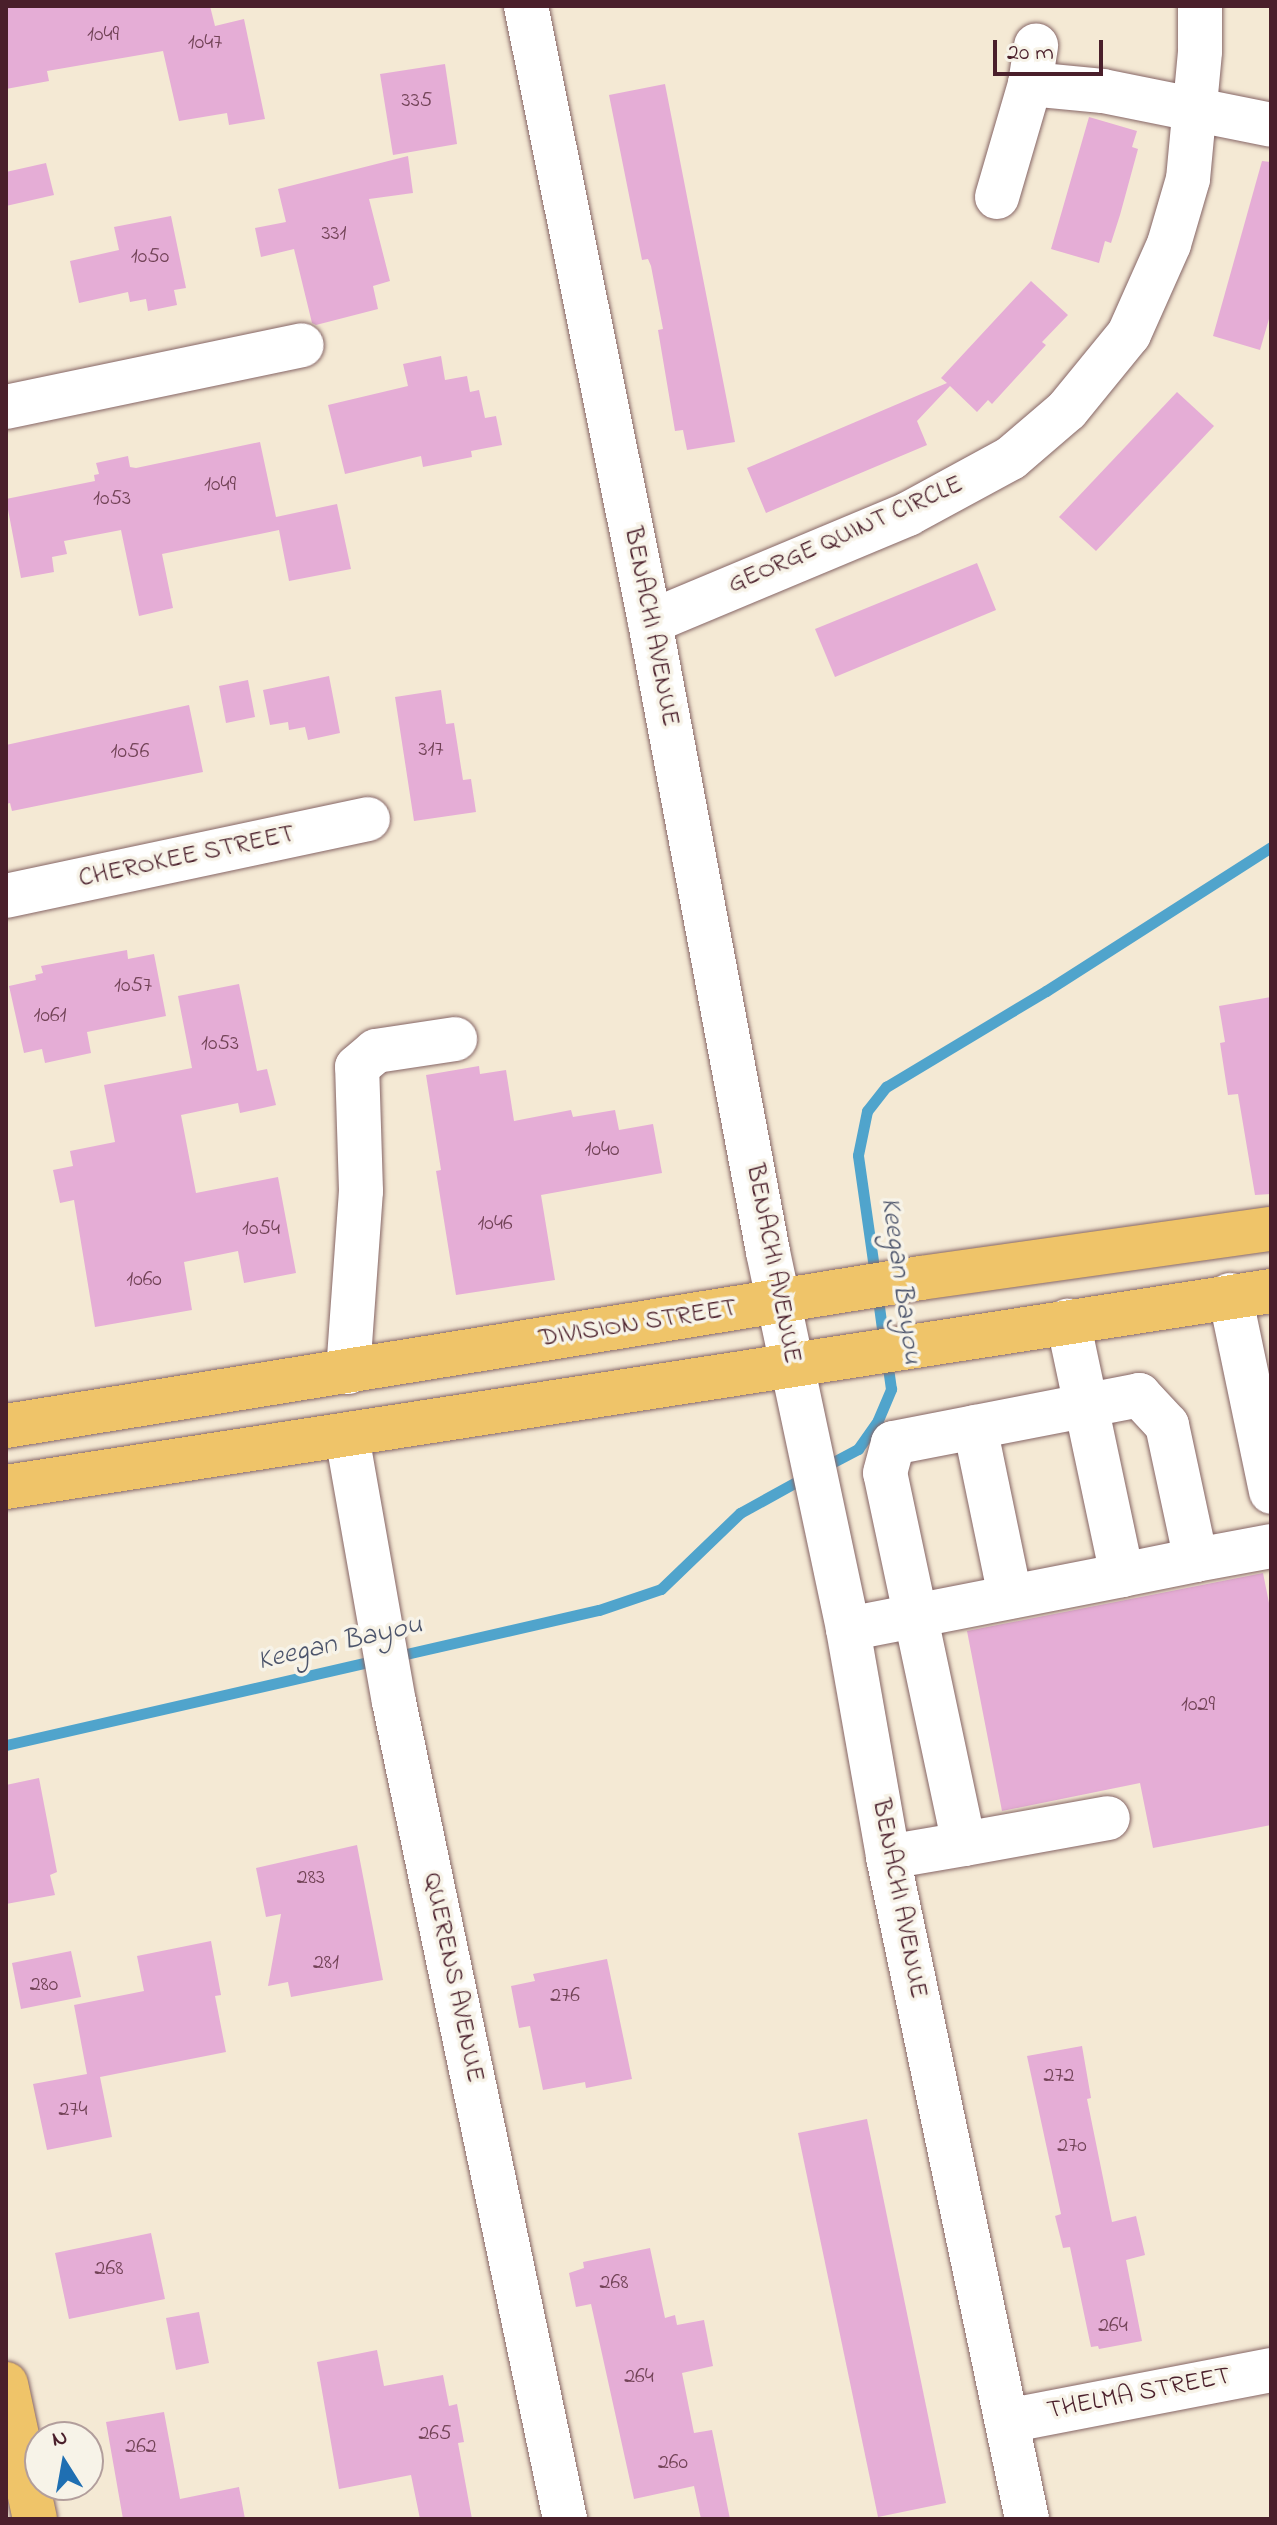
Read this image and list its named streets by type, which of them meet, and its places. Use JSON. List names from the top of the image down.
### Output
{
  "streets": {
    "main road": ["DIVISION STREET"],
    "street": [
      "GEORGE QUINT CIRCLE",
      "BENACHI AVENUE",
      "CHEROKEE STREET",
      "QUERENS AVENUE",
      "THELMA STREET"
    ]
  },
  "crossings": [
    ["GEORGE QUINT CIRCLE", "BENACHI AVENUE"],
    ["BENACHI AVENUE", "DIVISION STREET"],
    ["BENACHI AVENUE", "THELMA STREET"]
  ],
  "water": ["Keegan Bayou"],
  "house_numbers": [
    "1049",
    "1047",
    "335",
    "331",
    "1050",
    "1049",
    "1053",
    "317",
    "1056",
    "1057",
    "1061",
    "1053",
    "1040",
    "1046",
    "1054",
    "1060",
    "1029",
    "283",
    "281",
    "280",
    "276",
    "272",
    "274",
    "270",
    "268",
    "268",
    "264",
    "264",
    "265",
    "262",
    "260"
  ],
  "scale_bar": "20 m",
  "north": "top"
}
